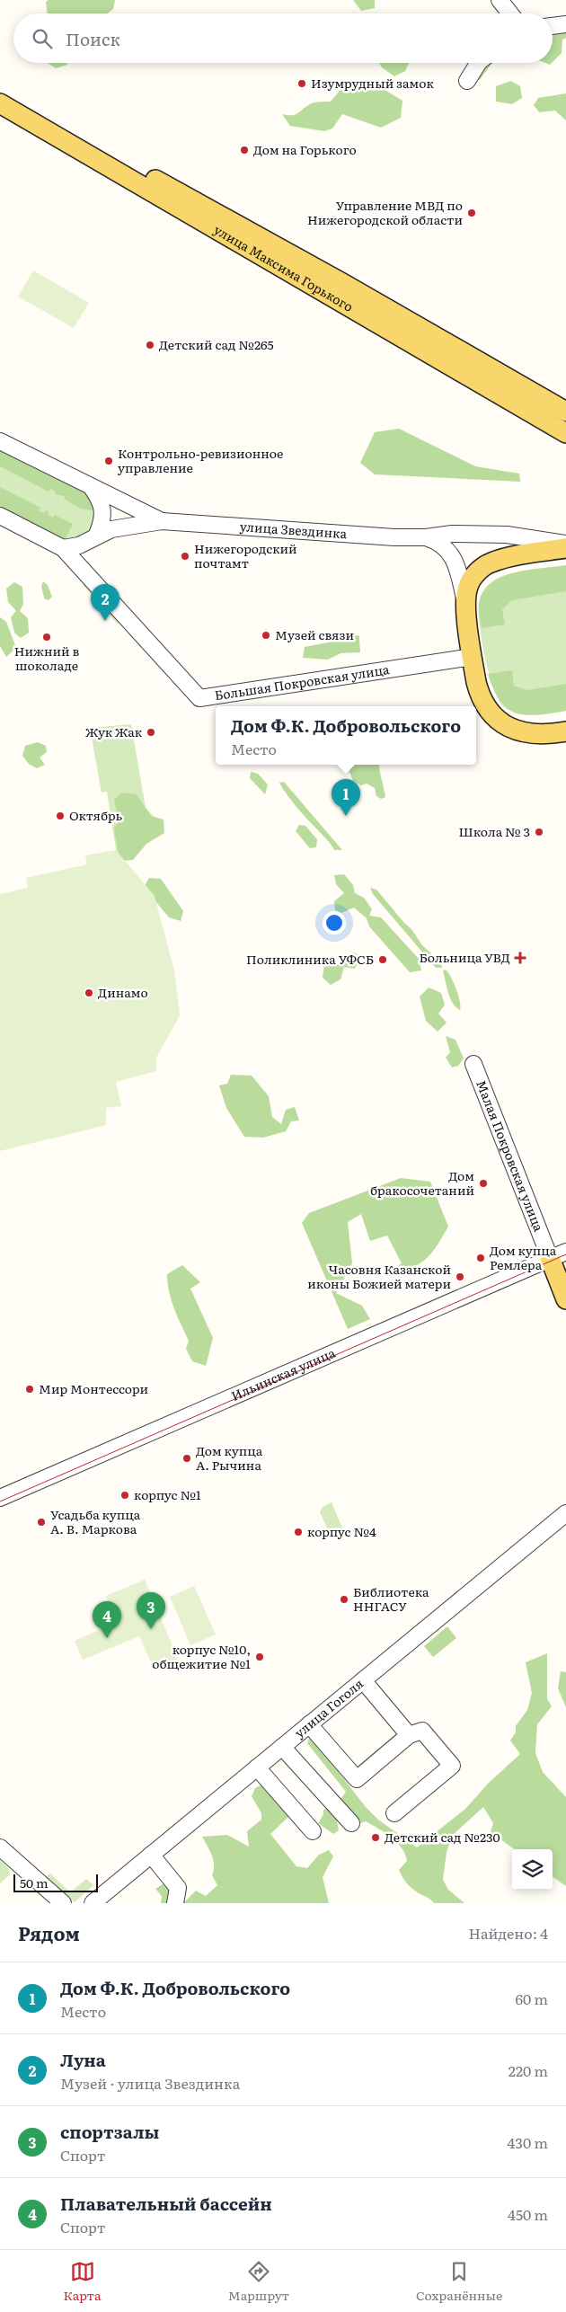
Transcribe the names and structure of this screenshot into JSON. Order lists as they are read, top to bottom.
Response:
{
  "streets": {
    "main road": ["улица Максима Горького", "Малая Покровская улица"],
    "street": [
      "улица Звездинка",
      "Большая Покровская улица",
      "Ильинская улица",
      "улица Гоголя"
    ]
  },
  "crossings": [
    ["улица Звездинка", "Большая Покровская улица"],
    ["Малая Покровская улица", "Ильинская улица"]
  ],
  "places": {
    "other": [
      "Изумрудный замок",
      "Дом на Горького",
      "Управление МВД по Нижегородской области",
      "Детский сад №265",
      "Контрольно-ревизионное управление",
      "Нижегородский почтамт",
      "Музей связи",
      "Нижний в шоколаде",
      "Жук Жак",
      "Октябрь",
      "Школа № 3",
      "Поликлиника УФСБ",
      "Динамо",
      "Дом бракосочетаний",
      "Дом купца Ремлера",
      "Часовня Казанской иконы Божией матери",
      "Мир Монтессори",
      "Дом купца А. Рычина",
      "корпус №1",
      "Усадьба купца А. В. Маркова",
      "корпус №4",
      "Библиотека ННГАСУ",
      "корпус №10, общежитие №1",
      "Детский сад №230"
    ],
    "health": ["Больница УВД"]
  },
  "scale_bar": "50 m",
  "page": {
    "search": "Поиск",
    "pins": [
      "2",
      "1",
      "3",
      "4"
    ],
    "popup": ["Дом Ф.К. Добровольского", "Место"],
    "scale": "50 m",
    "heading": ["Рядом", "Найдено: 4"],
    "list": [
      {
        "mark": "1",
        "name": "Дом Ф.К. Добровольского",
        "note": "Место",
        "value": "60 m"
      },
      {
        "mark": "2",
        "name": "Луна",
        "note": "Музей · улица Звездинка",
        "value": "220 m"
      },
      {
        "mark": "3",
        "name": "спортзалы",
        "note": "Спорт",
        "value": "430 m"
      },
      {
        "mark": "4",
        "name": "Плавательный бассейн",
        "note": "Спорт",
        "value": "450 m"
      }
    ],
    "nav": ["Карта", "Маршрут", "Сохранённые"]
  }
}
